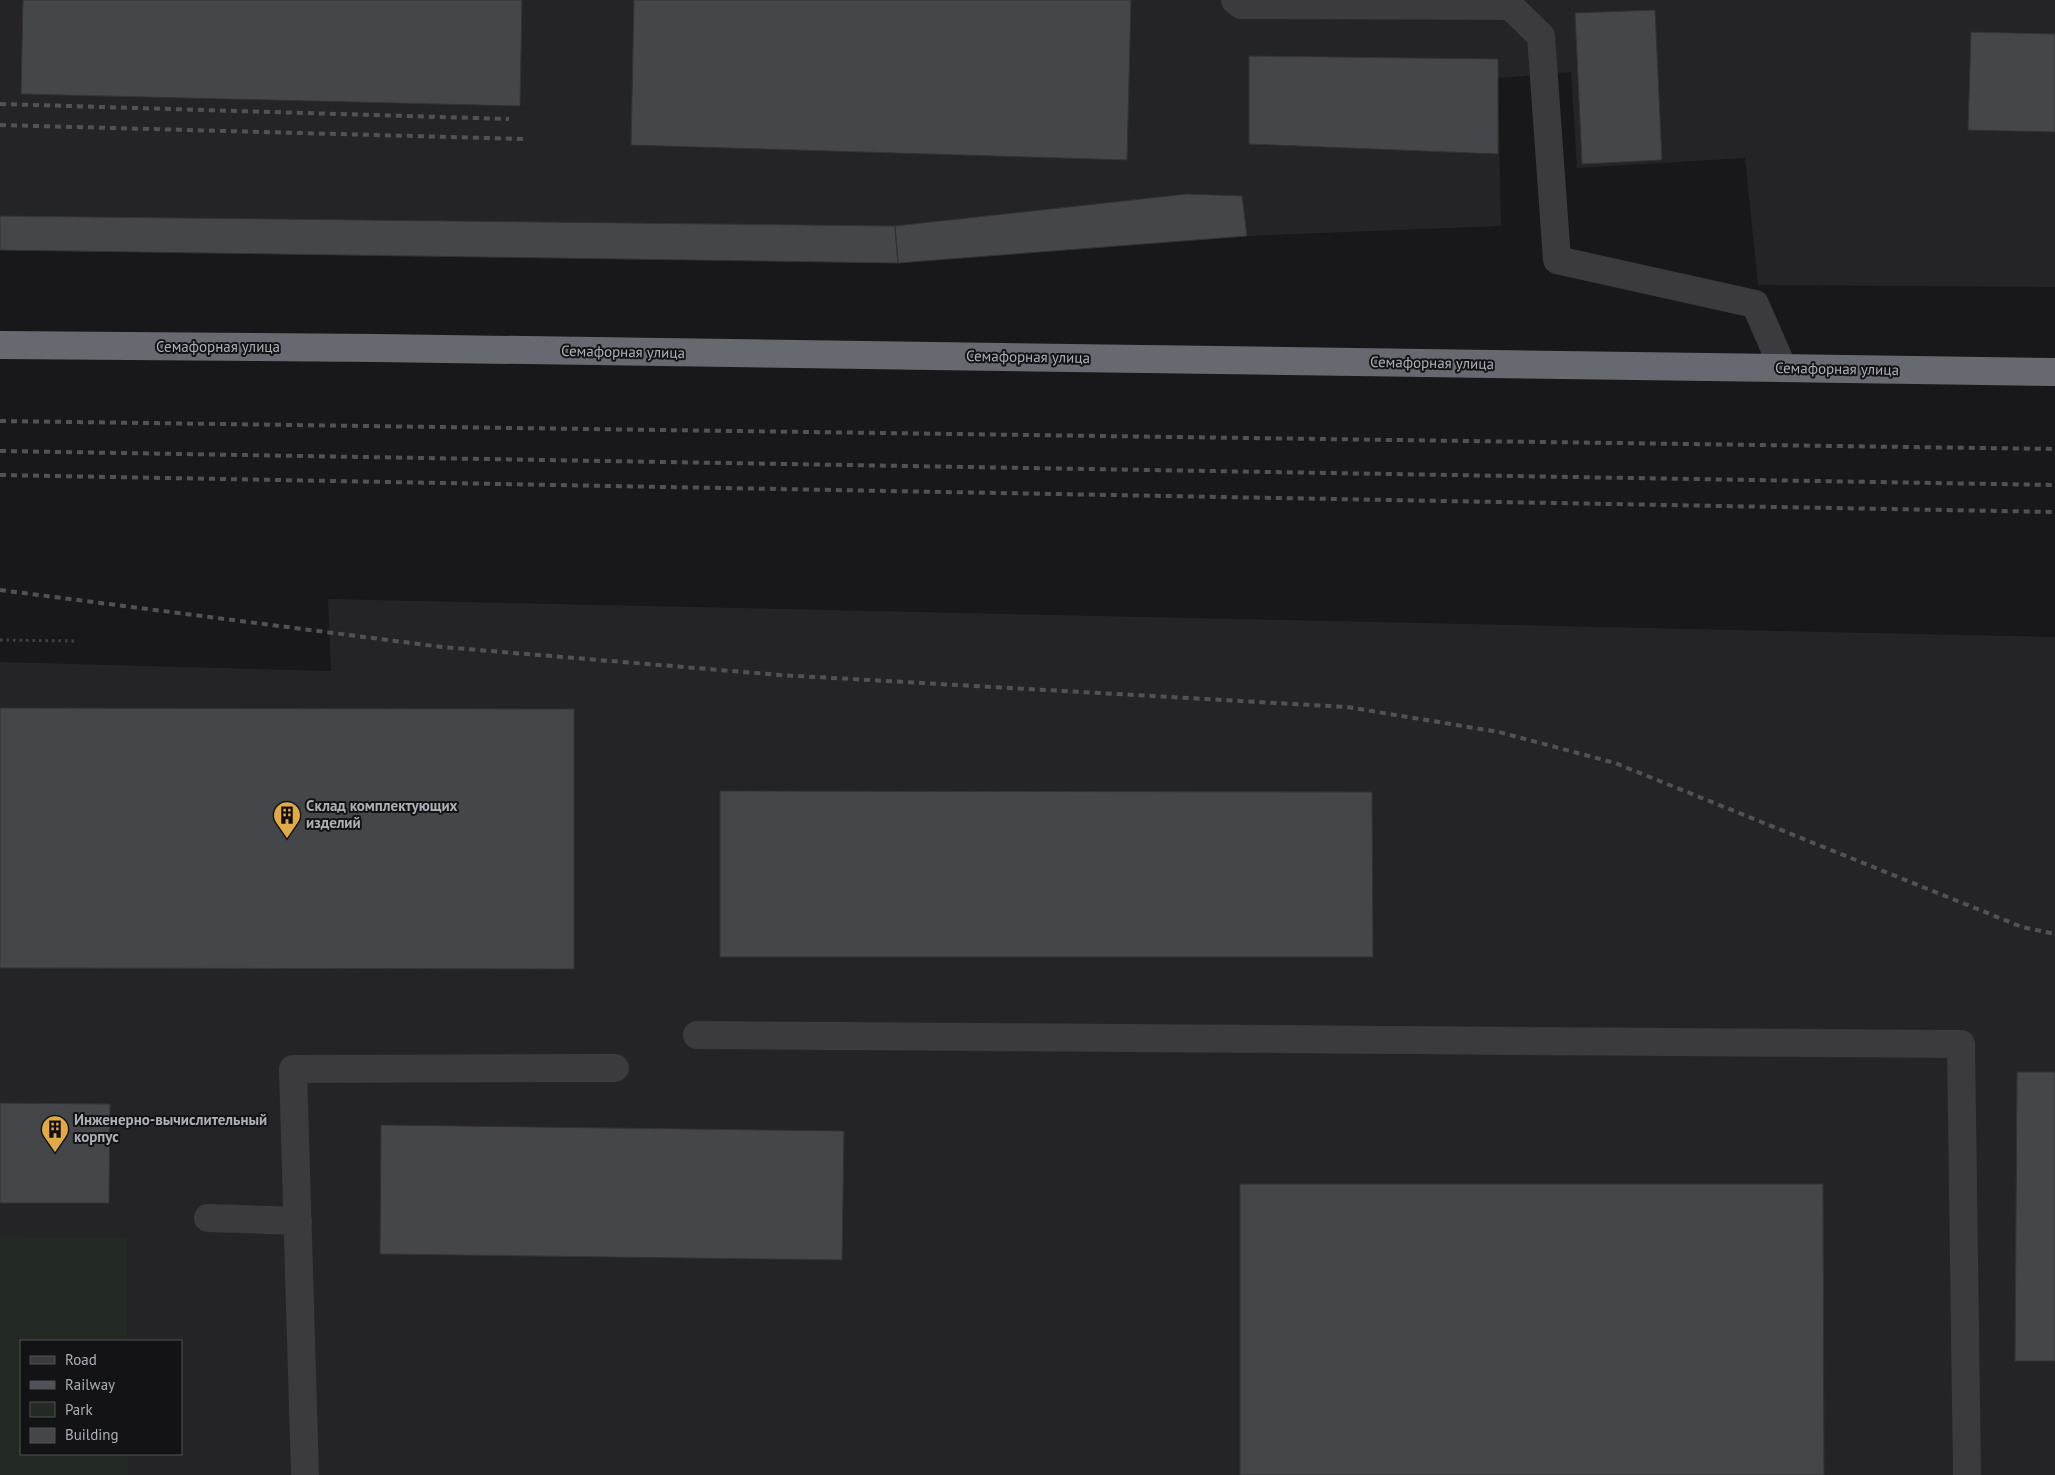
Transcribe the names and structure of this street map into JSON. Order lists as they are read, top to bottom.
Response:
{
  "streets": {
    "highway": ["Семафорная улица"]
  },
  "places": {
    "building": ["Склад комплектующих изделий", "Инженерно-вычислительный корпус"]
  },
  "legend": [
    "Road",
    "Railway",
    "Park",
    "Building"
  ]
}
